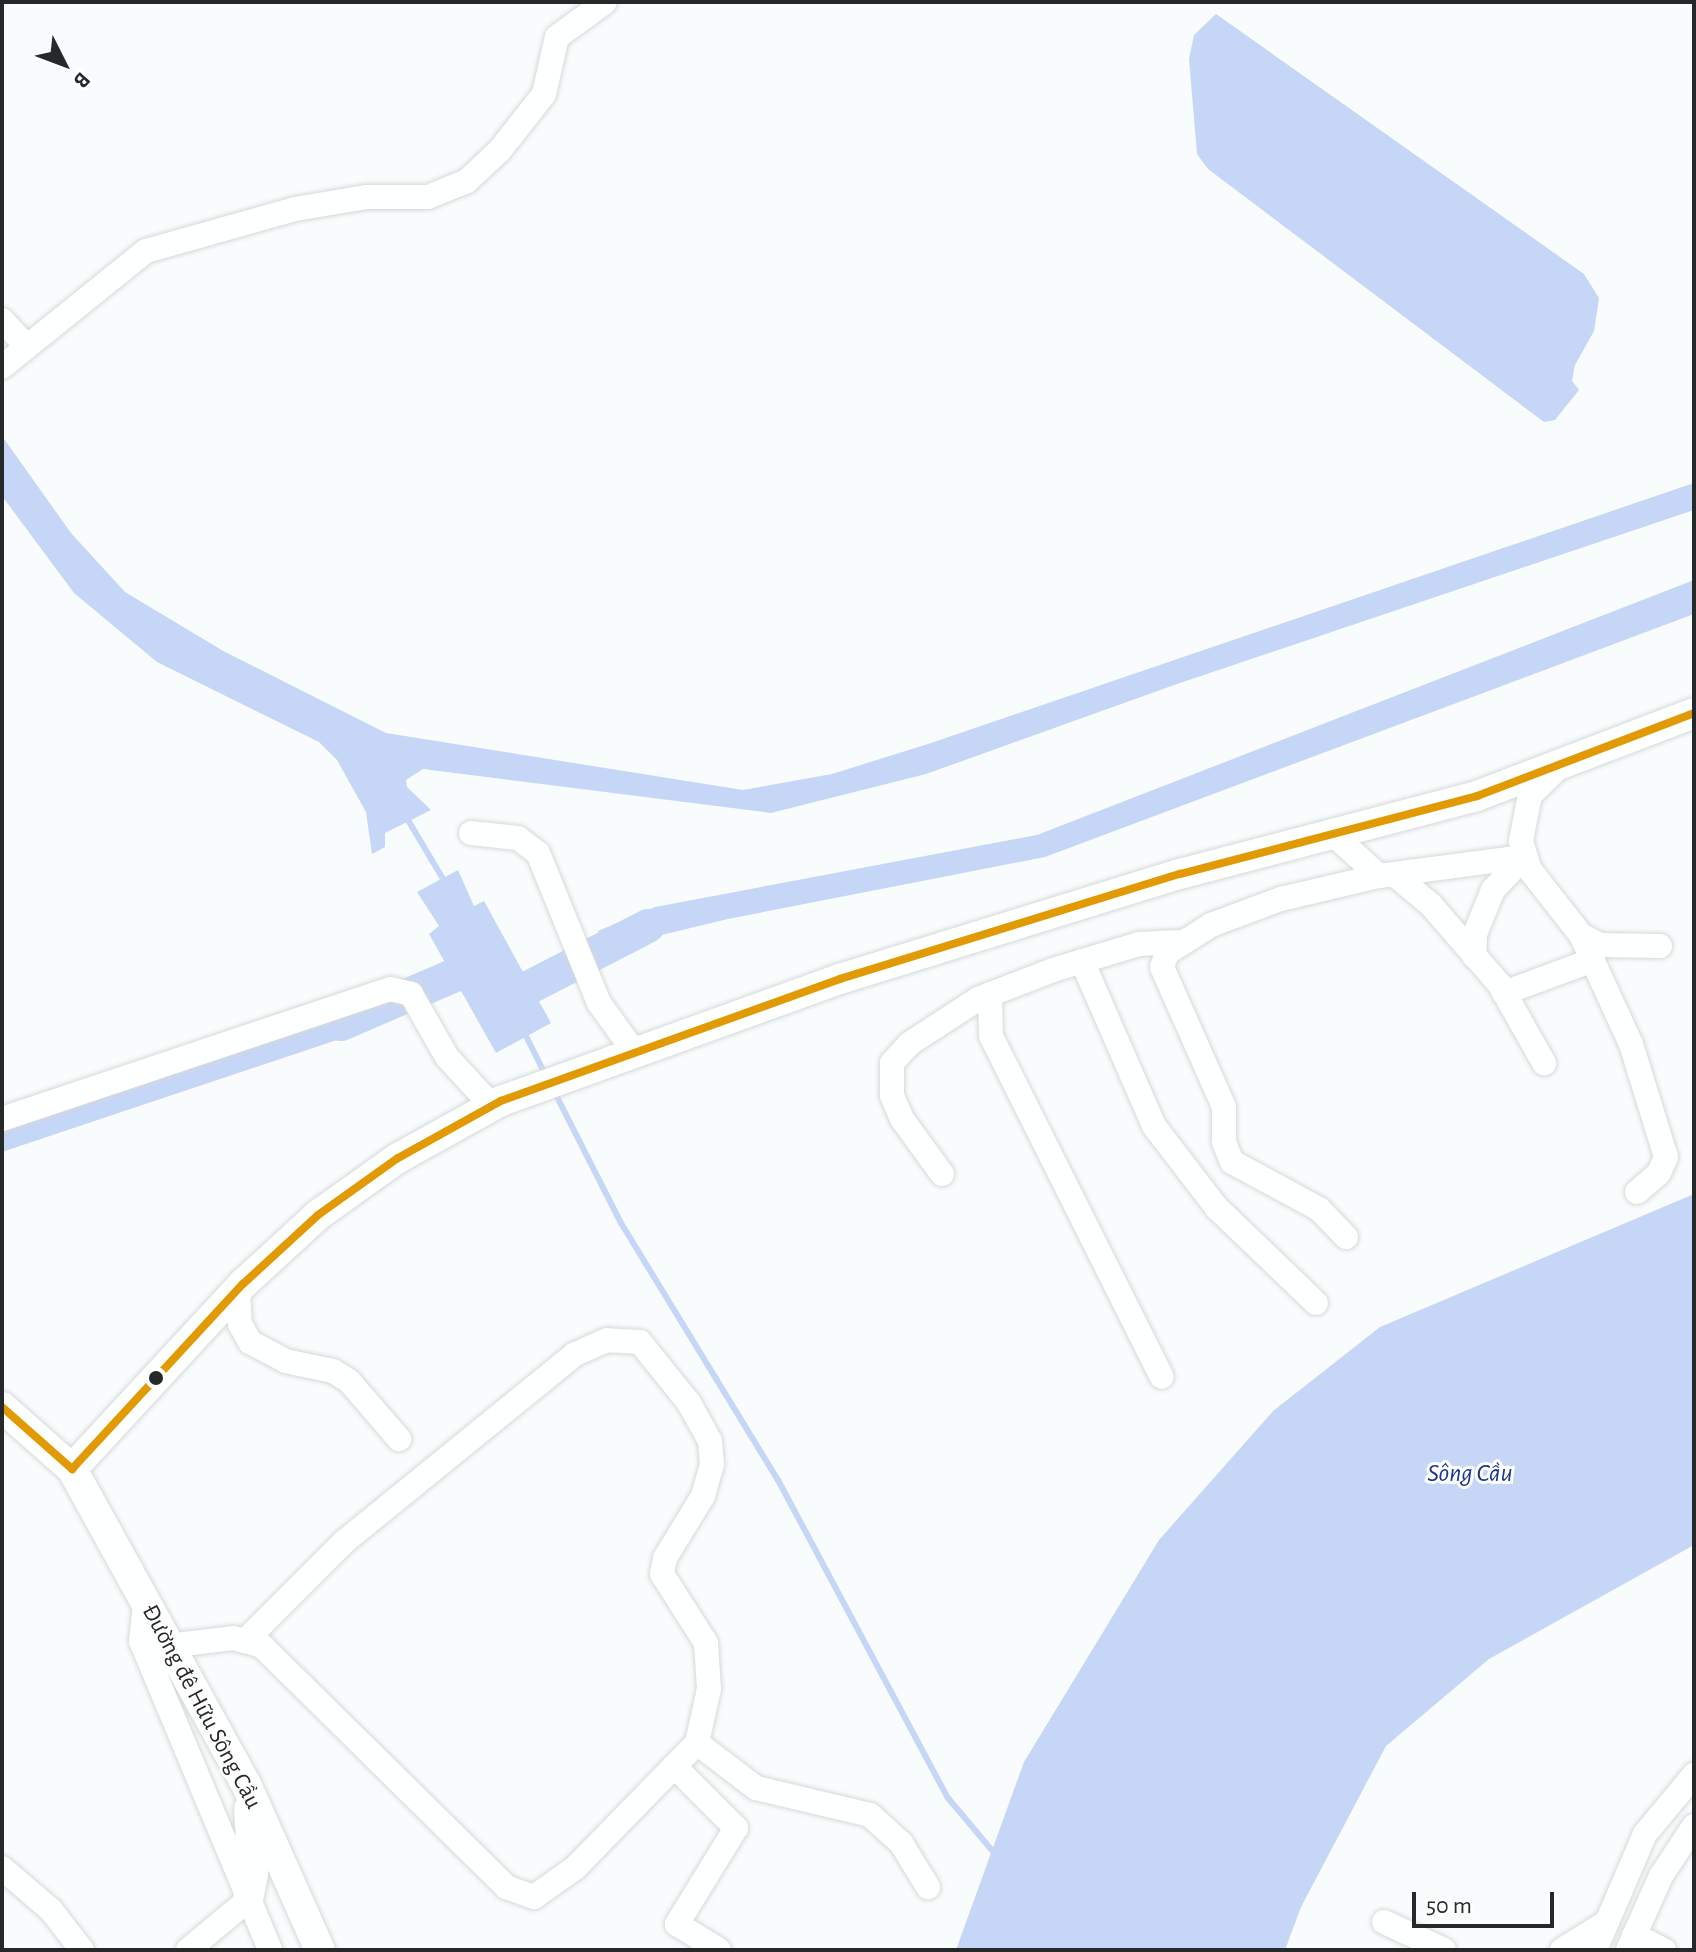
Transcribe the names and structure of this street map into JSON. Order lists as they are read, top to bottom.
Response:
{
  "streets": {
    "main road": ["Đường đê Hữu Sông Cầu"]
  },
  "water": ["Sông Cầu"],
  "scale_bar": "50 m",
  "north": "bottom right"
}
